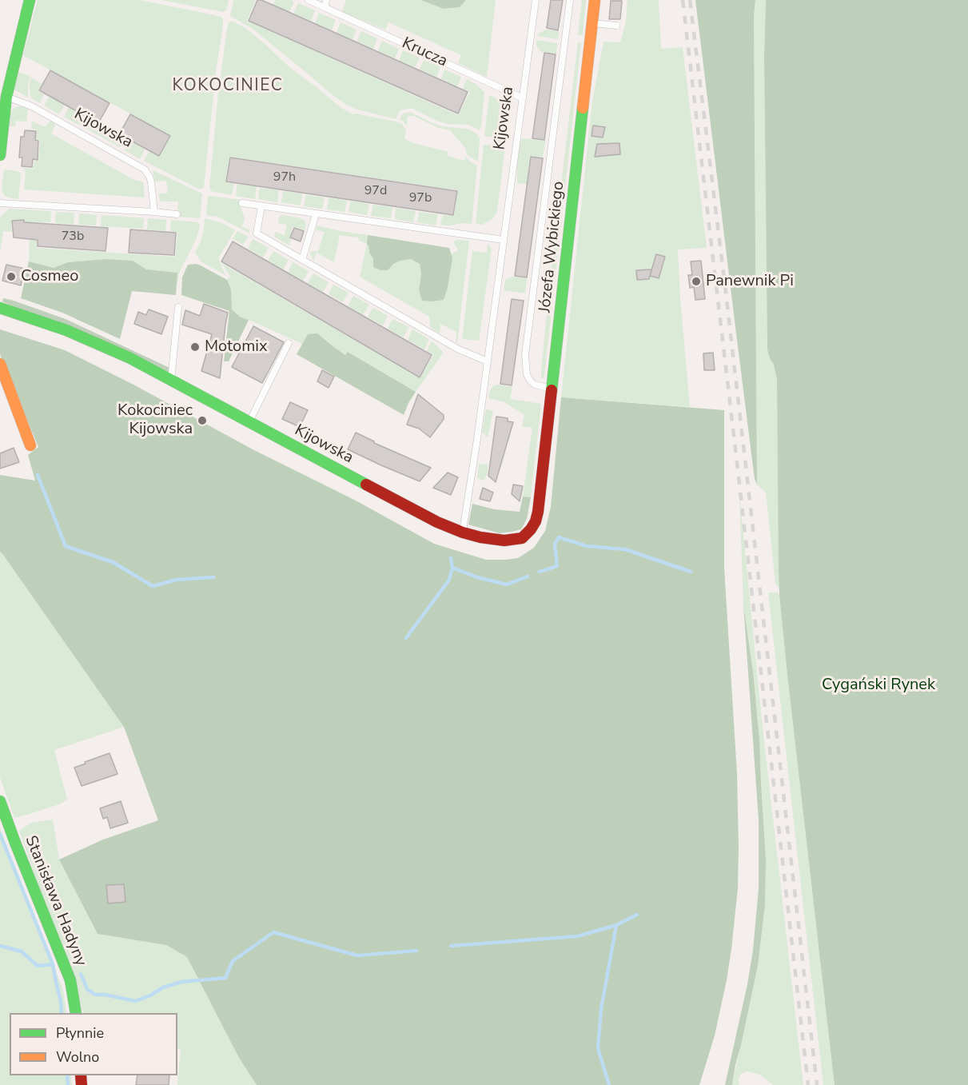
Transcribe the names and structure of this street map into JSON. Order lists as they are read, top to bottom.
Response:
{
  "streets": {
    "street": ["Kijowska", "Józefa Wybickiego", "Stanisława Hadyny"],
    "lane": ["Krucza"]
  },
  "crossings": [
    ["Krucza", "Kijowska"],
    ["Kijowska", "Józefa Wybickiego"]
  ],
  "districts": ["KOKOCINIEC"],
  "parks": ["Cygański Rynek"],
  "places": [
    "Cosmeo",
    "Panewnik Pi",
    "Motomix",
    "Kokociniec Kijowska"
  ],
  "house_numbers": [
    "97h",
    "97d",
    "97b",
    "73b"
  ],
  "legend": ["Płynnie", "Wolno"]
}
